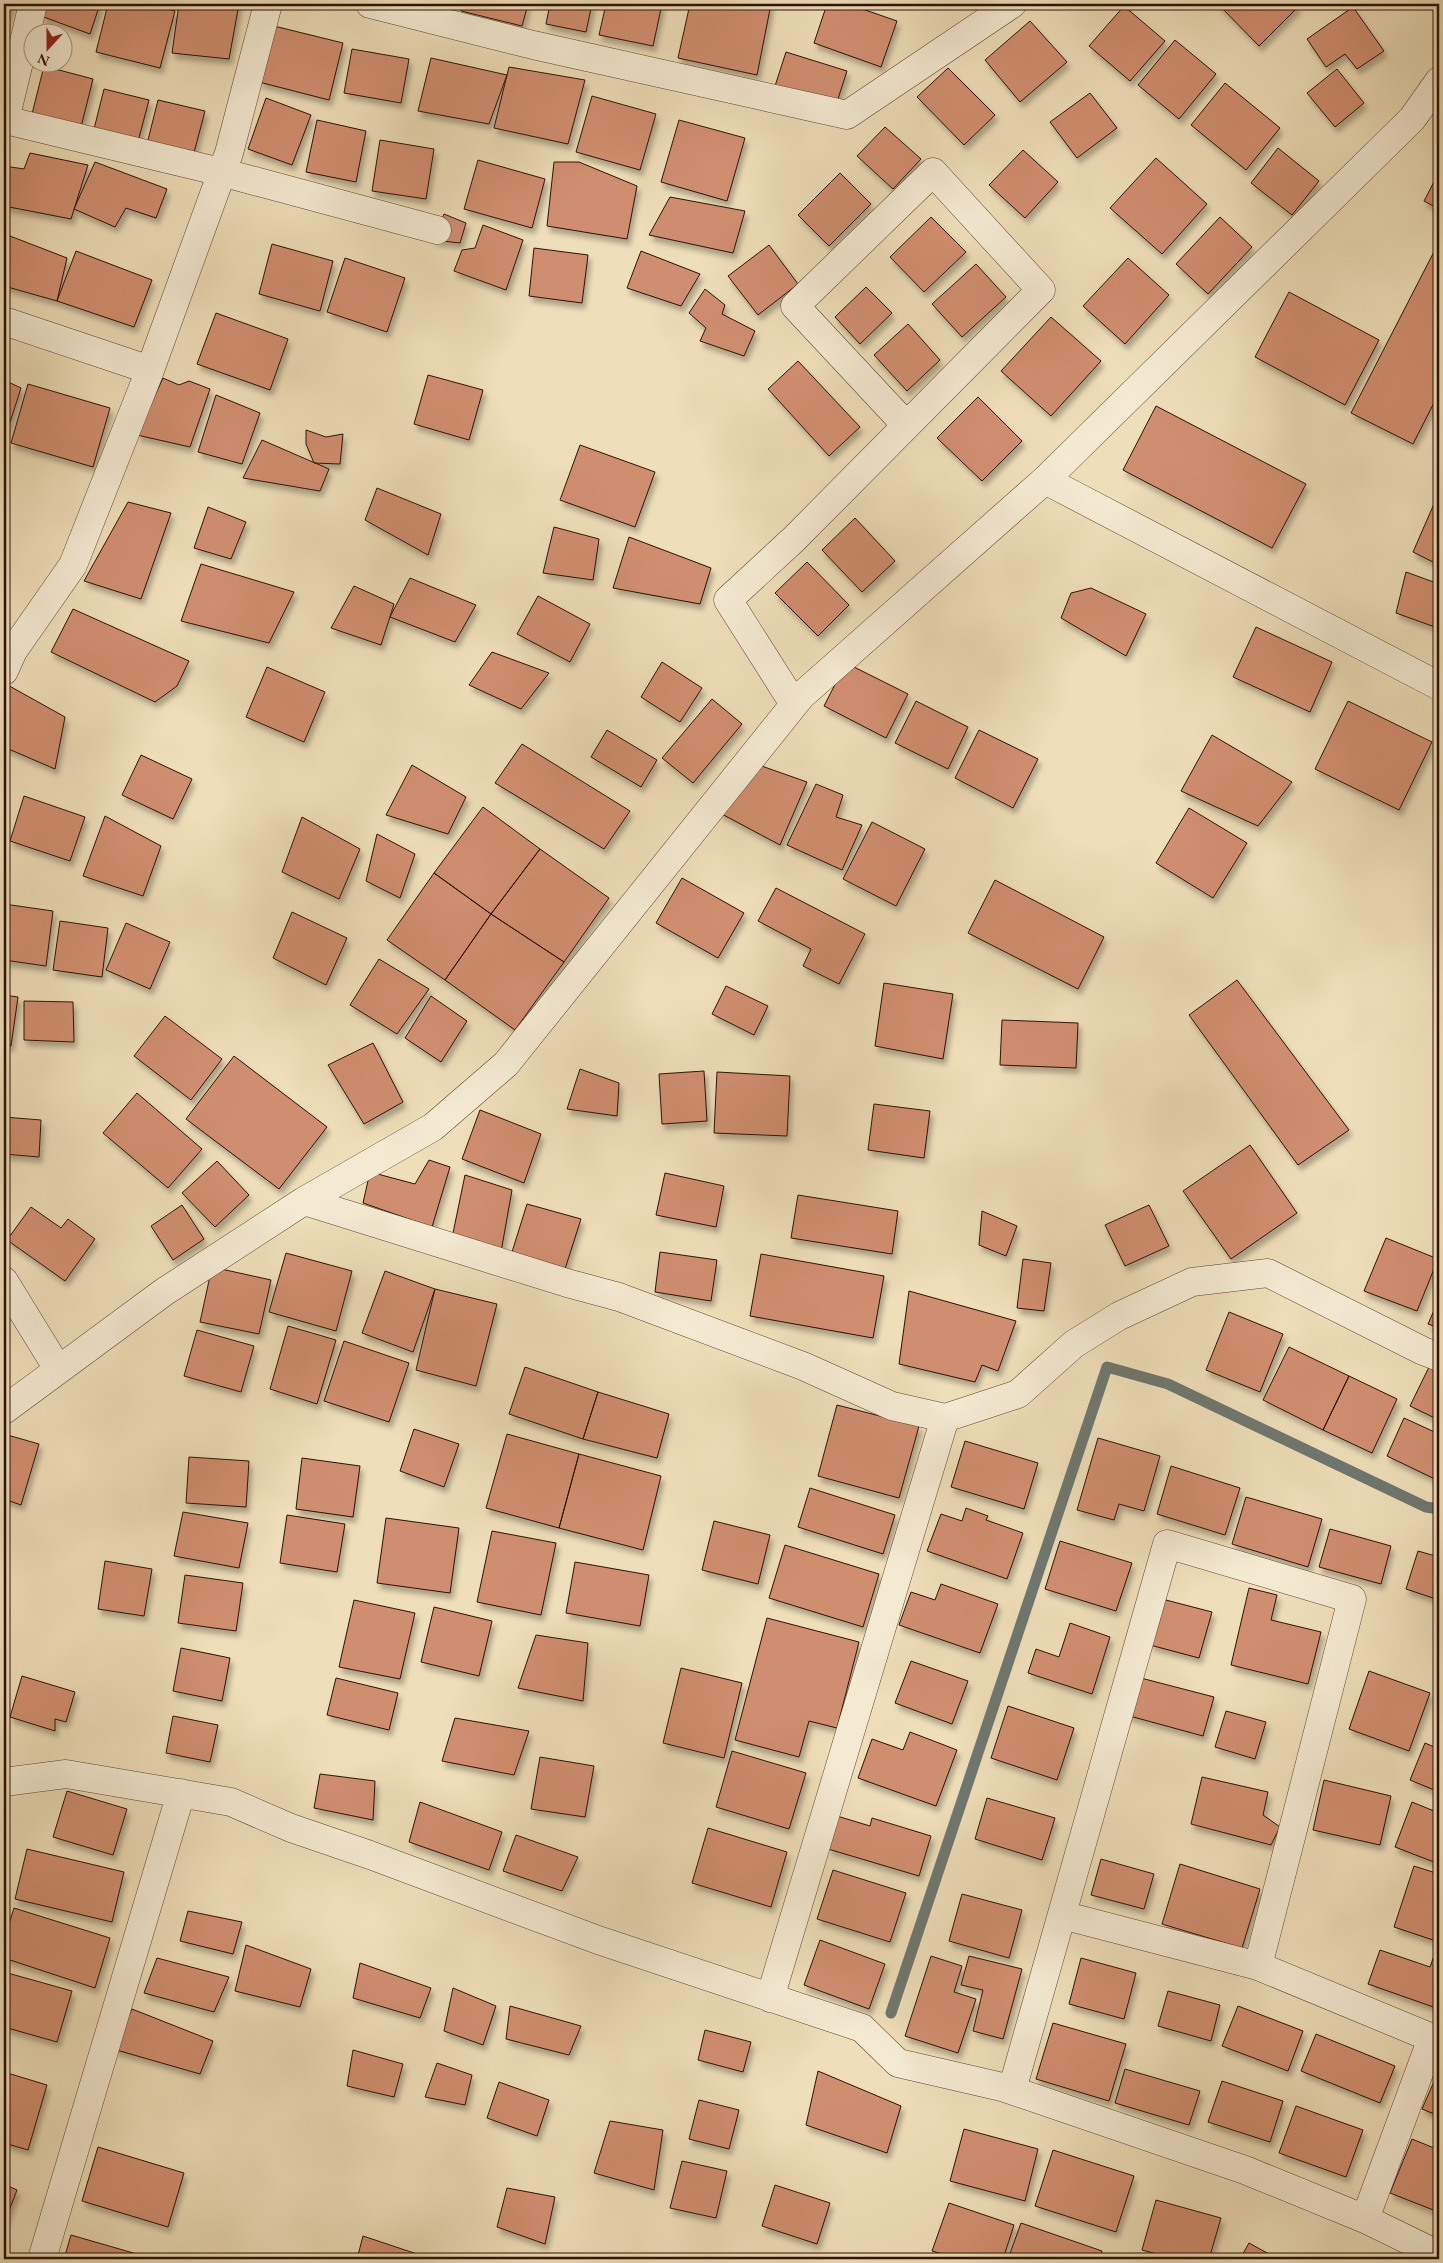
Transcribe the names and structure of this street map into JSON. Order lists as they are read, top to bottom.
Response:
{
  "north": "bottom"
}
